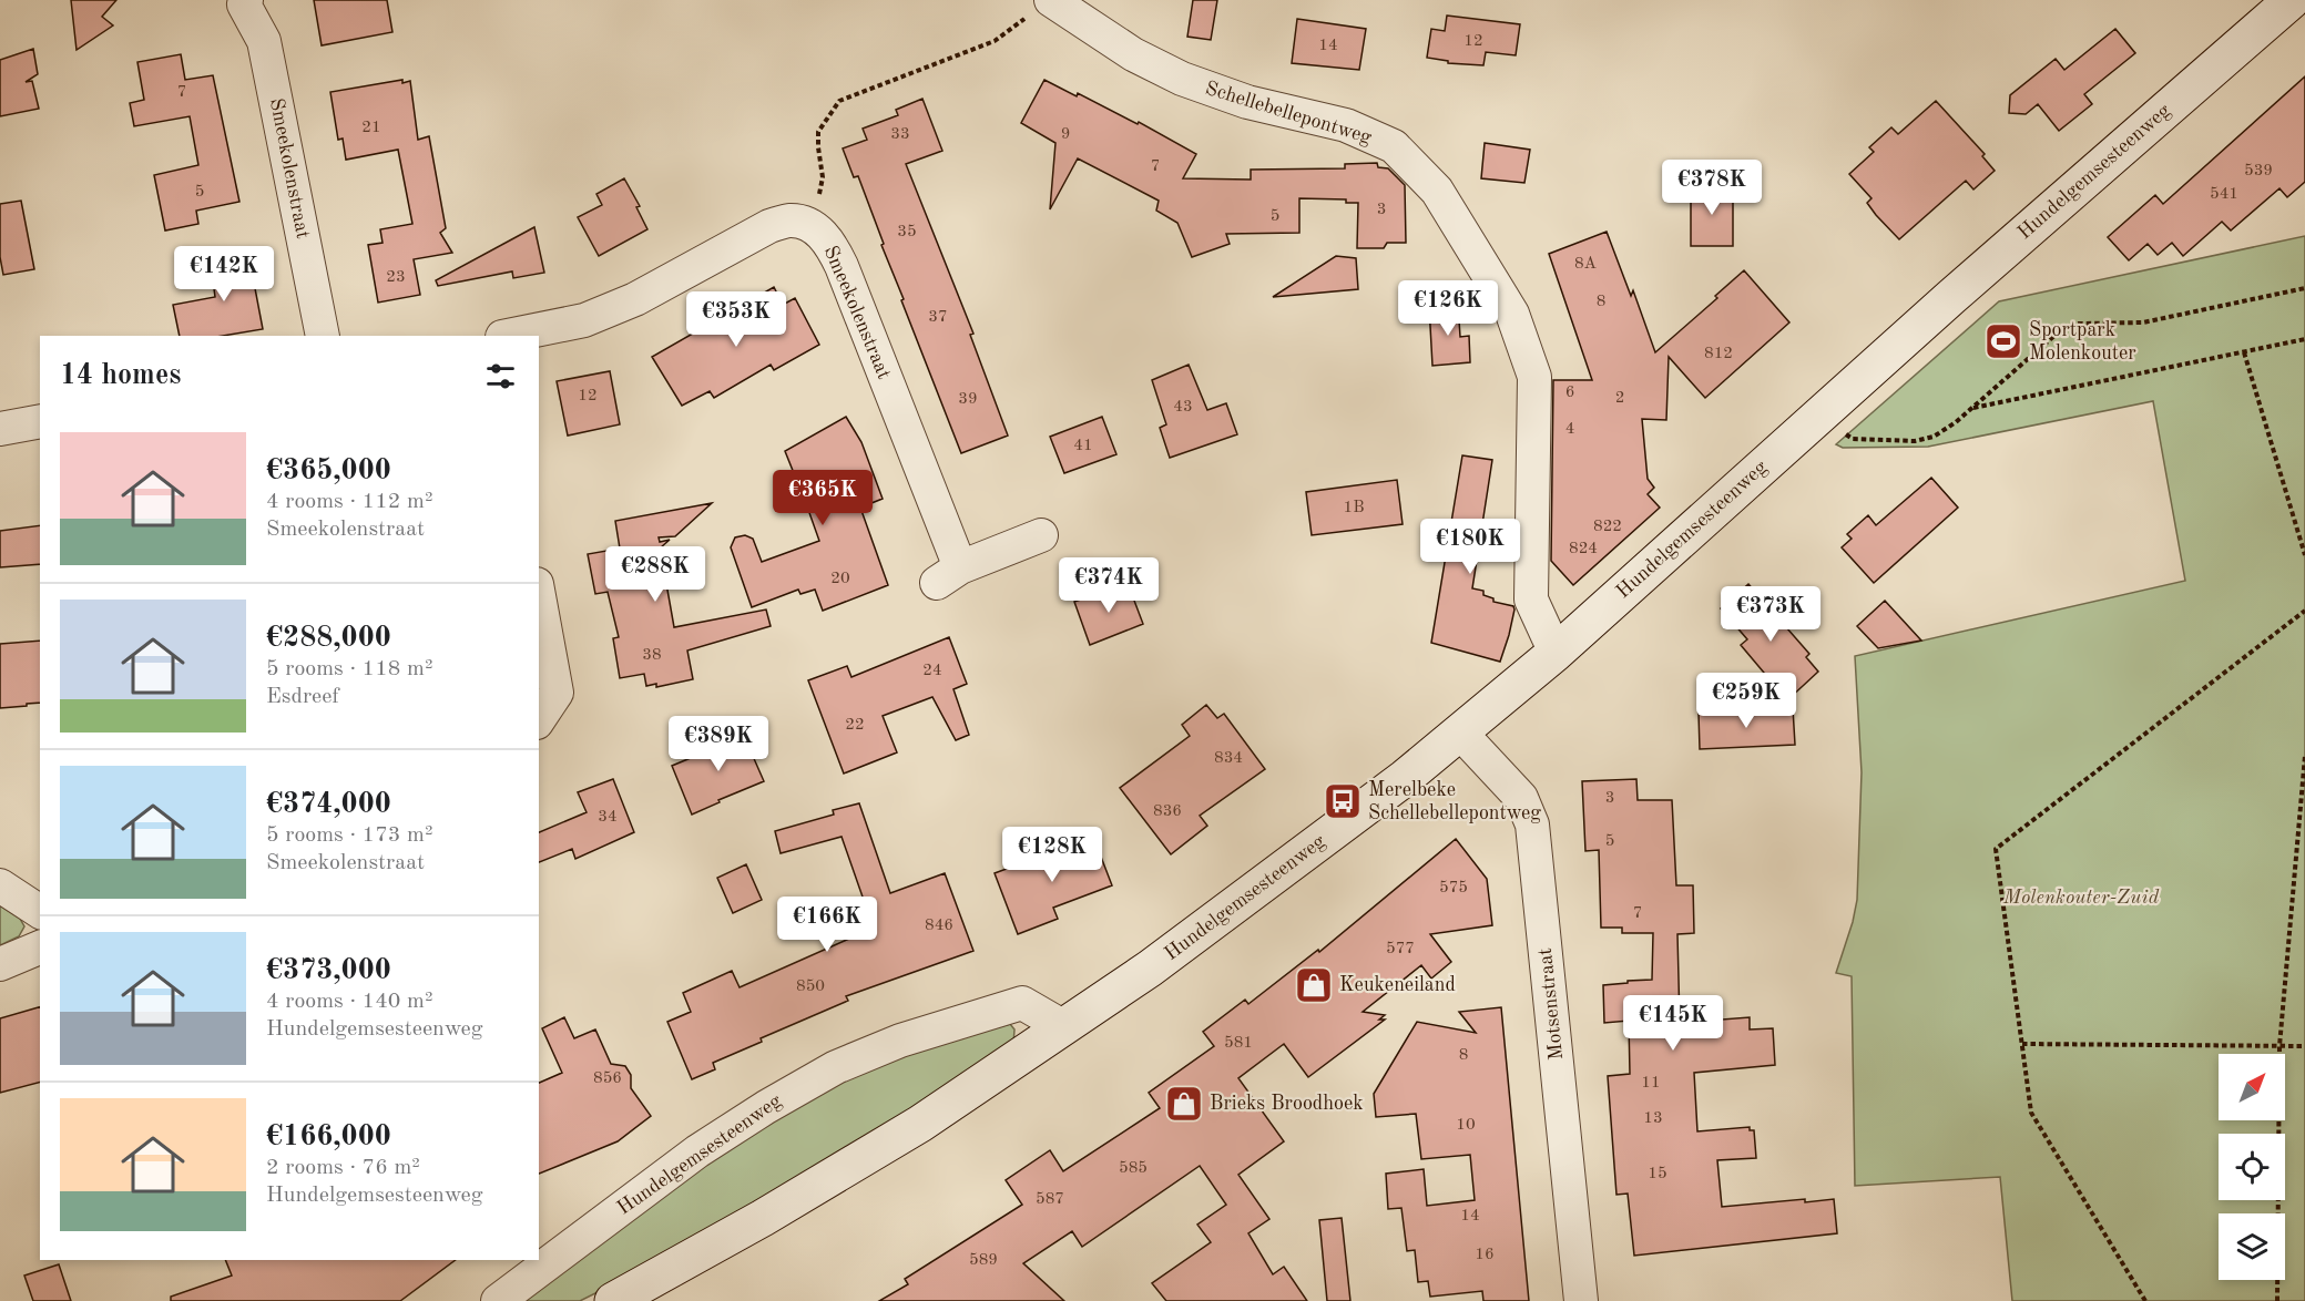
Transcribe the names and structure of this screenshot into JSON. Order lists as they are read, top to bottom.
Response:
{
  "streets": {
    "main road": ["Hundelgemsesteenweg"],
    "street": ["Schellebellepontweg", "Smeekolenstraat", "Motsenstraat"]
  },
  "crossings": [
    ["Schellebellepontweg", "Hundelgemsesteenweg"],
    ["Hundelgemsesteenweg", "Motsenstraat"]
  ],
  "parks": ["Molenkouter-Zuid"],
  "places": {
    "sports": ["Sportpark Molenkouter"],
    "bus stop": ["Merelbeke Schellebellepontweg"],
    "shop": ["Keukeneiland", "Brieks Broodhoek"]
  },
  "house_numbers": [
    "12",
    "14",
    "7",
    "21",
    "33",
    "9",
    "7",
    "539",
    "5",
    "541",
    "3",
    "5",
    "35",
    "8A",
    "23",
    "8",
    "37",
    "812",
    "6",
    "12",
    "2",
    "39",
    "43",
    "4",
    "41",
    "1B",
    "822",
    "824",
    "20",
    "38",
    "24",
    "22",
    "834",
    "3",
    "836",
    "34",
    "5",
    "575",
    "7",
    "846",
    "577",
    "850",
    "581",
    "8",
    "856",
    "11",
    "13",
    "10",
    "585",
    "15",
    "587",
    "14",
    "16",
    "589"
  ],
  "north": "top right",
  "page": {
    "price": [
      "€378K",
      "€142K",
      "€126K",
      "€353K",
      "€365K",
      "€180K",
      "€288K",
      "€374K",
      "€373K",
      "€259K",
      "€389K",
      "€128K",
      "€166K",
      "€145K"
    ],
    "heading": "14 homes",
    "list": [
      {
        "name": "€365,000",
        "note": "4 rooms · 112 m² · Smeekolenstraat"
      },
      {
        "name": "€288,000",
        "note": "5 rooms · 118 m² · Esdreef"
      },
      {
        "name": "€374,000",
        "note": "5 rooms · 173 m² · Smeekolenstraat"
      },
      {
        "name": "€373,000",
        "note": "4 rooms · 140 m² · Hundelgemsesteenweg"
      },
      {
        "name": "€166,000",
        "note": "2 rooms · 76 m² · Hundelgemsesteenweg"
      }
    ]
  }
}
